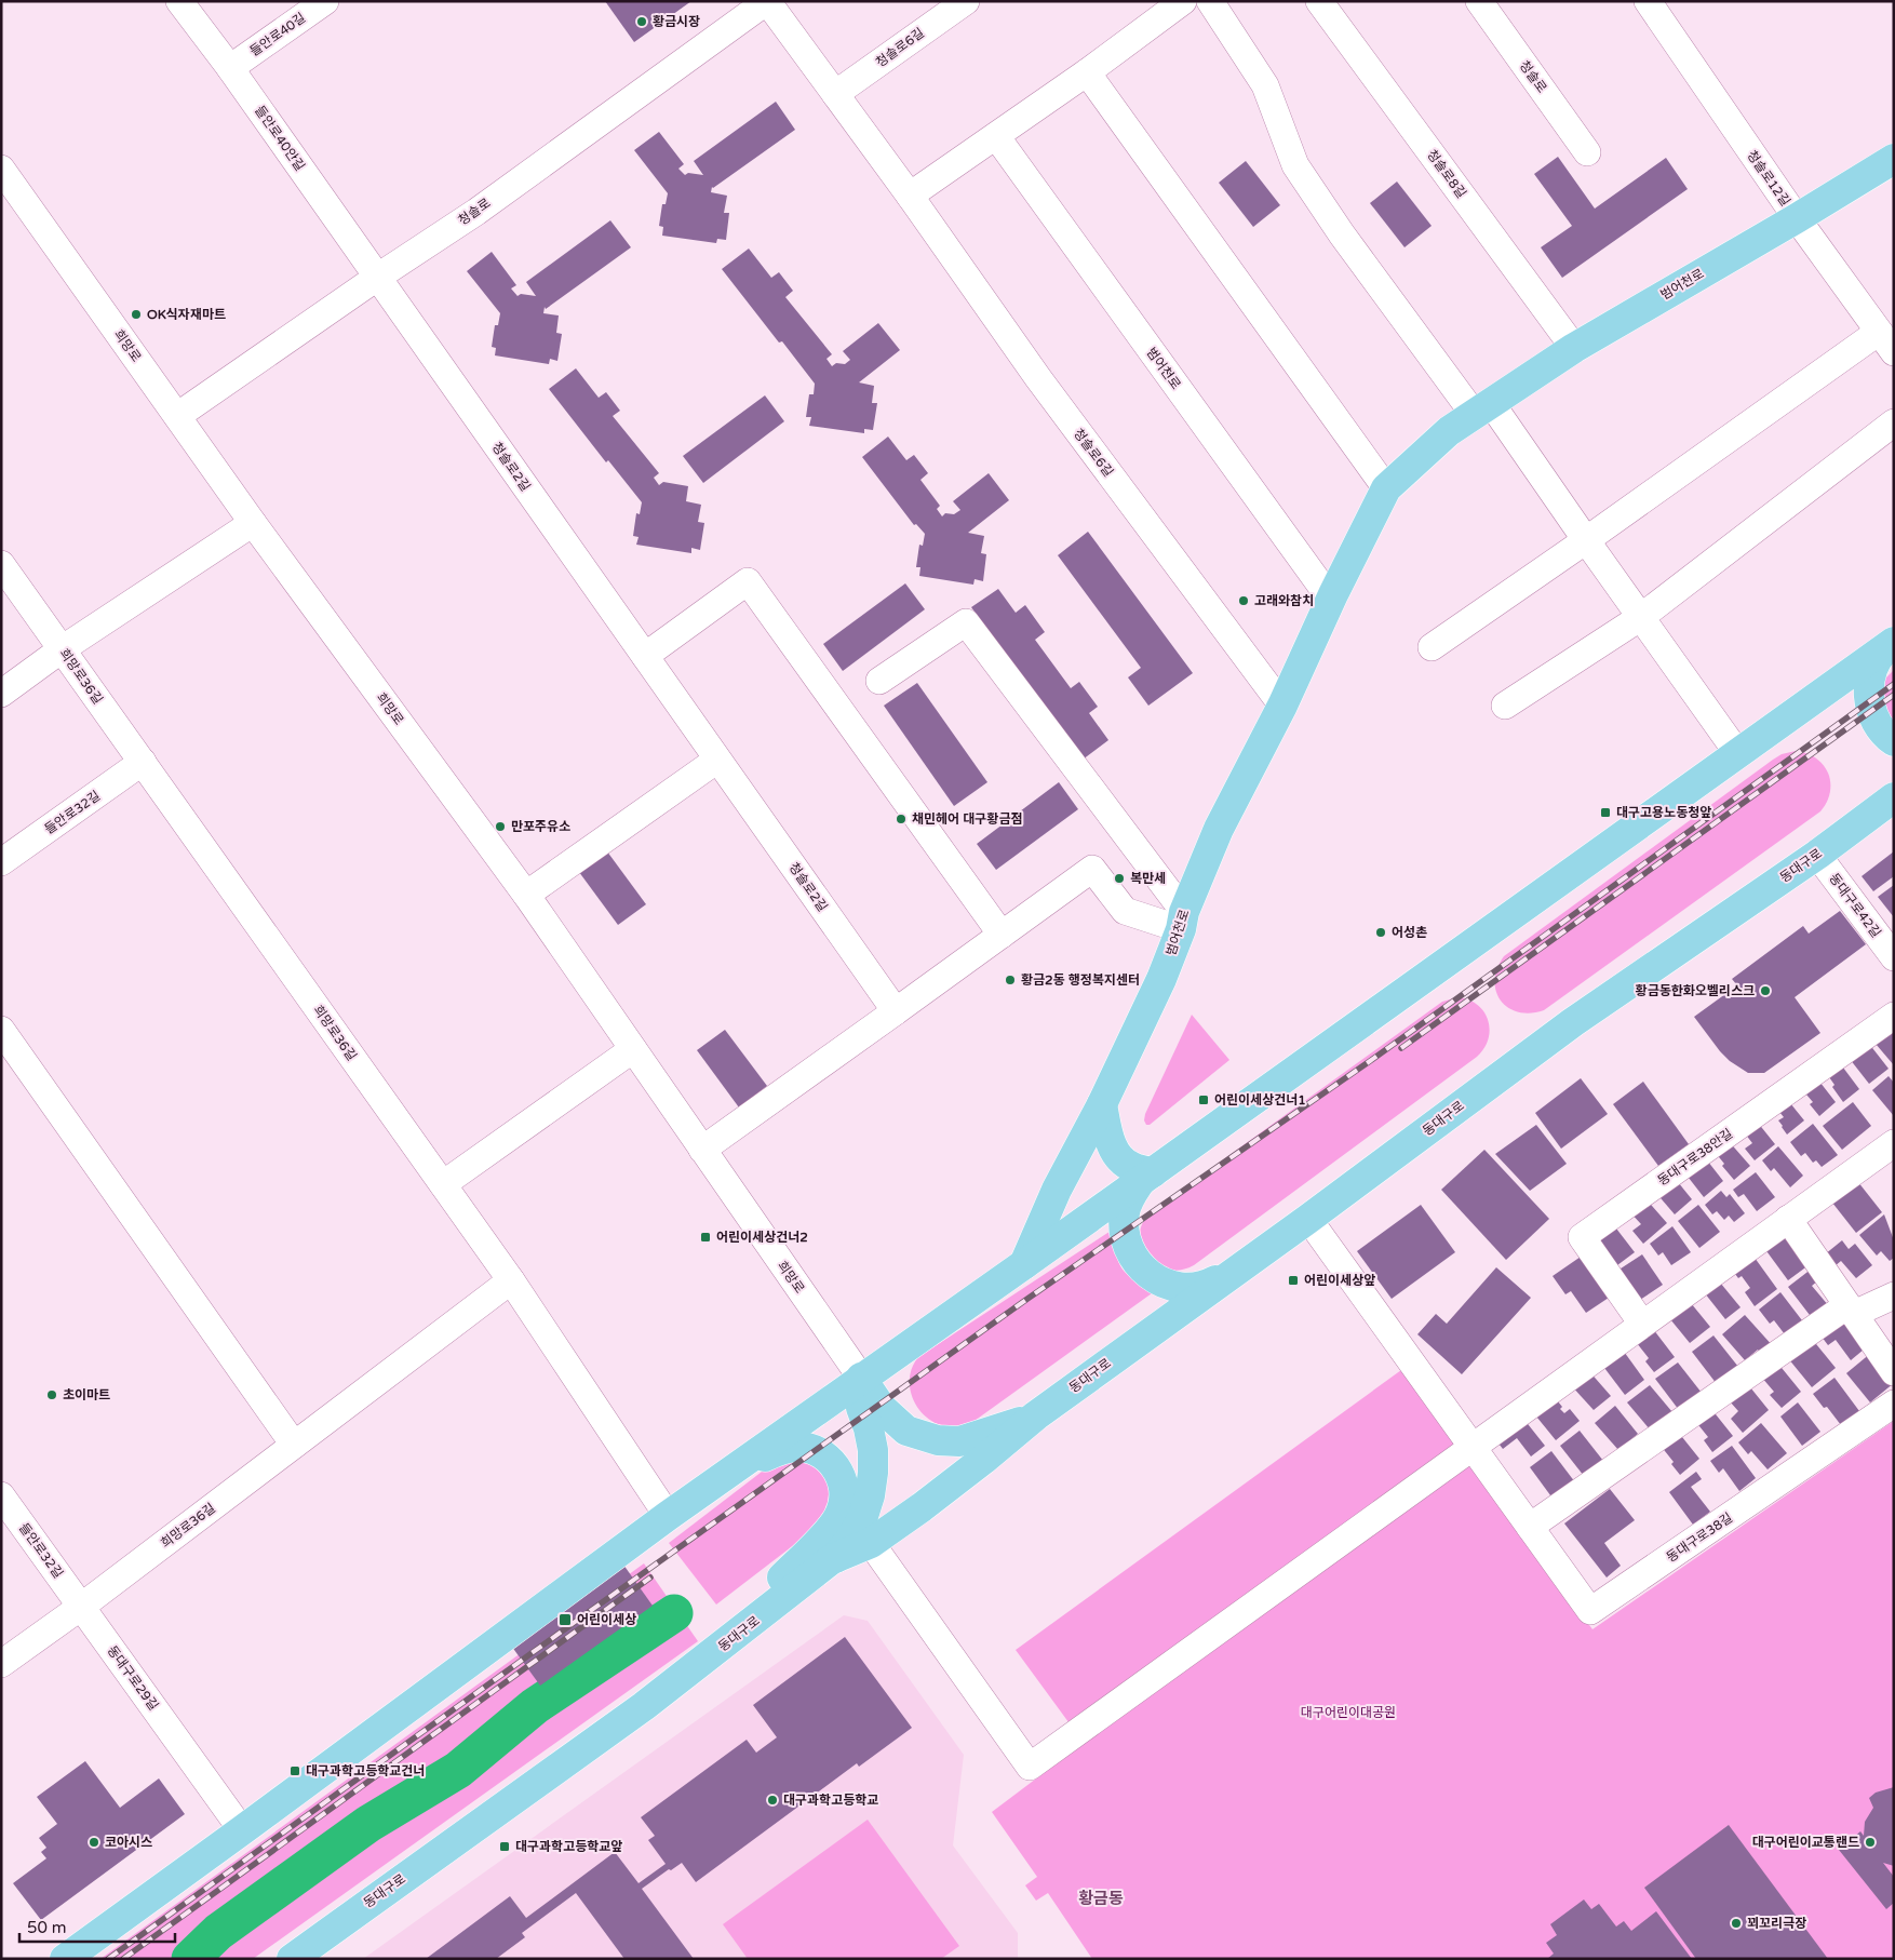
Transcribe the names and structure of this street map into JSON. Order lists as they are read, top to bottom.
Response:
{
  "streets": {
    "main road": ["범어천로", "동대구로"],
    "street": [
      "들안로40길",
      "청솔로6길",
      "청솔로",
      "들안로40안길",
      "청솔로8길",
      "청솔로12길",
      "희망로",
      "청솔로2길",
      "희망로36길",
      "들안로32길",
      "동대구로42길",
      "동대구로38안길",
      "동대구로38길",
      "동대구로29길"
    ]
  },
  "crossings": [
    ["들안로40길", "들안로40안길"],
    ["청솔로6길", "청솔로"],
    ["청솔로6길", "범어천로"],
    ["청솔로", "들안로40안길"],
    ["청솔로", "희망로"],
    ["청솔로", "청솔로2길"],
    ["들안로40안길", "청솔로2길"],
    ["청솔로8길", "범어천로"],
    ["청솔로12길", "범어천로"],
    ["희망로36길", "들안로32길"],
    ["희망로36길", "동대구로29길"],
    ["들안로32길", "동대구로29길"],
    ["동대구로", "동대구로42길"],
    ["동대구로", "동대구로38길"]
  ],
  "districts": ["황금동"],
  "parks": ["대구어린이대공원"],
  "places": {
    "other": [
      "황금시장",
      "OK식자재마트",
      "고래와참치",
      "채민헤어 대구황금점",
      "만포주유소",
      "복만세",
      "어성촌",
      "황금2동 행정복지센터",
      "황금동한화오벨리스크",
      "초이마트",
      "대구과학고등학교",
      "코아시스",
      "대구어린이교통랜드",
      "꾀꼬리극장"
    ],
    "transit": [
      "대구고용노동청앞",
      "어린이세상건너1",
      "어린이세상건너2",
      "어린이세상앞",
      "어린이세상",
      "대구과학고등학교건너",
      "대구과학고등학교앞"
    ]
  },
  "scale_bar": "50 m"
}
